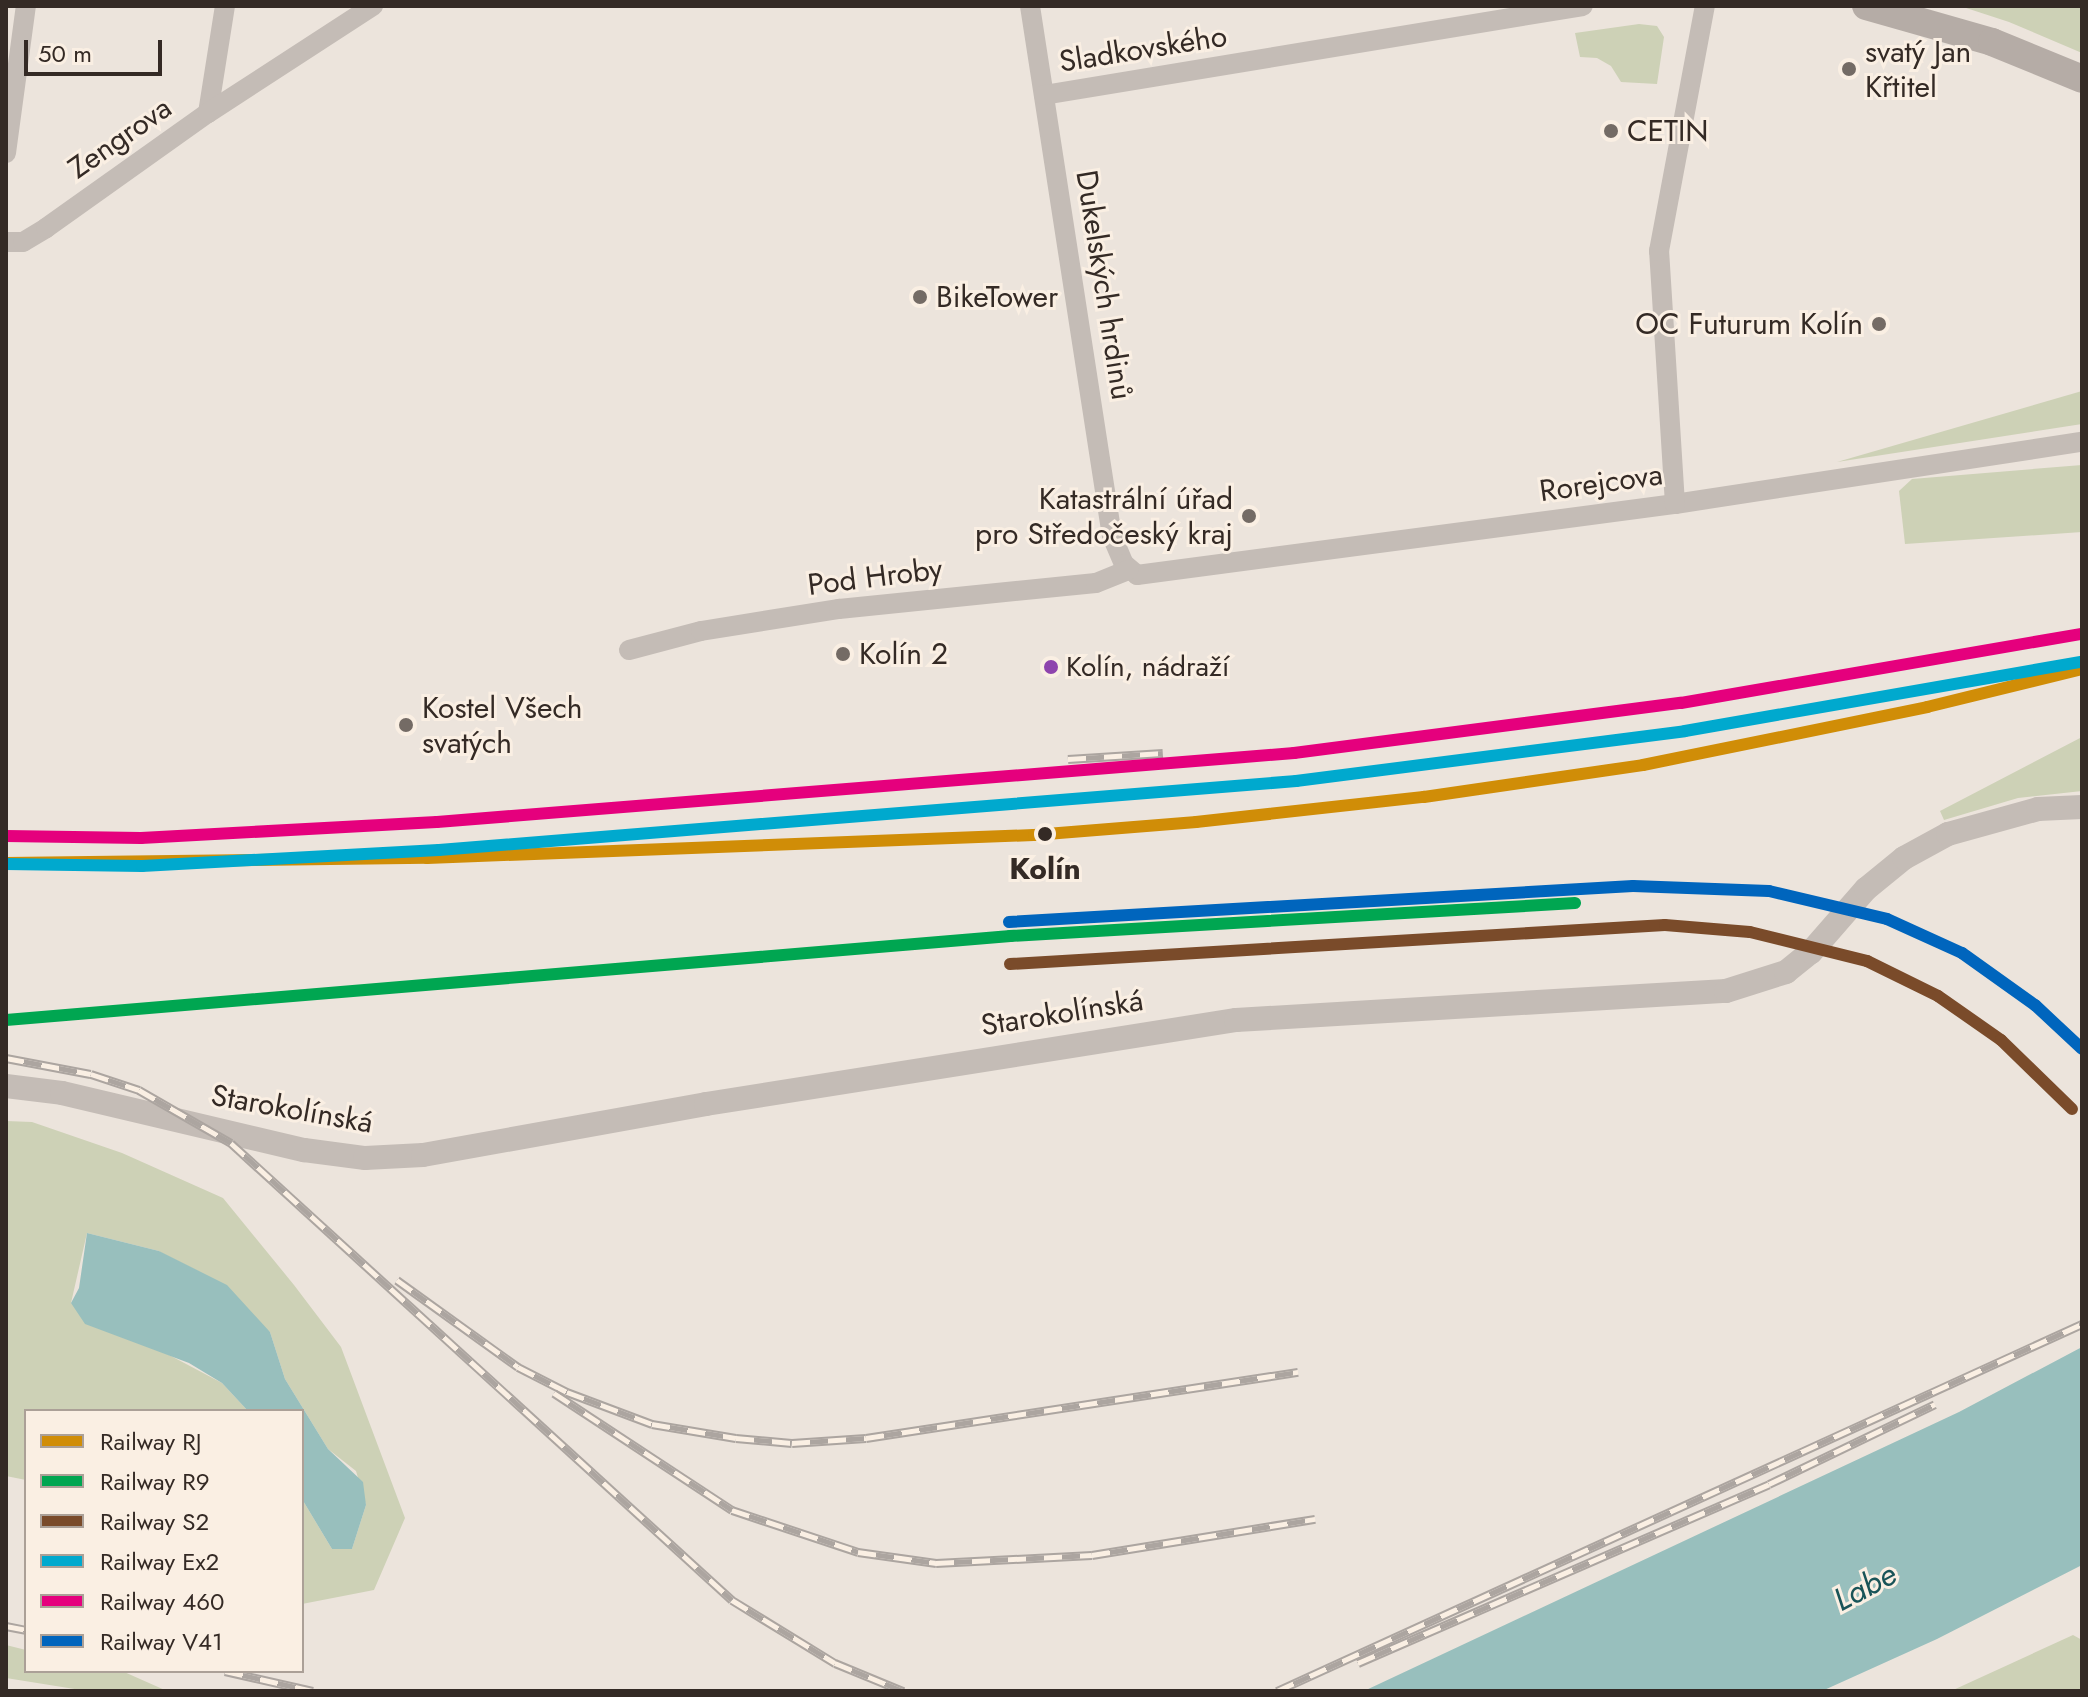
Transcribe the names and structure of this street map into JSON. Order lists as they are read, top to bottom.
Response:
{
  "streets": {
    "street": [
      "Sladkovského",
      "Zengrova",
      "Dukelských hrdinů",
      "Rorejcova",
      "Pod Hroby",
      "Starokolínská"
    ]
  },
  "crossings": [
    ["Sladkovského", "Dukelských hrdinů"],
    ["Dukelských hrdinů", "Rorejcova"],
    ["Dukelských hrdinů", "Pod Hroby"],
    ["Rorejcova", "Pod Hroby"]
  ],
  "water": ["Labe"],
  "places": [
    "svatý Jan Křtitel",
    "CETIN",
    "BikeTower",
    "OC Futurum Kolín",
    "Katastrální úřad pro Středočeský kraj",
    "Kolín 2",
    "Kolín, nádraží",
    "Kostel Všech svatých",
    "Kolín"
  ],
  "lines": [
    "rail line 460",
    "rail line Ex2",
    "rail line RJ",
    "rail line V41",
    "rail line R9",
    "rail line S2"
  ],
  "legend": [
    "Railway RJ",
    "Railway R9",
    "Railway S2",
    "Railway Ex2",
    "Railway 460",
    "Railway V41"
  ],
  "scale_bar": "50 m"
}
